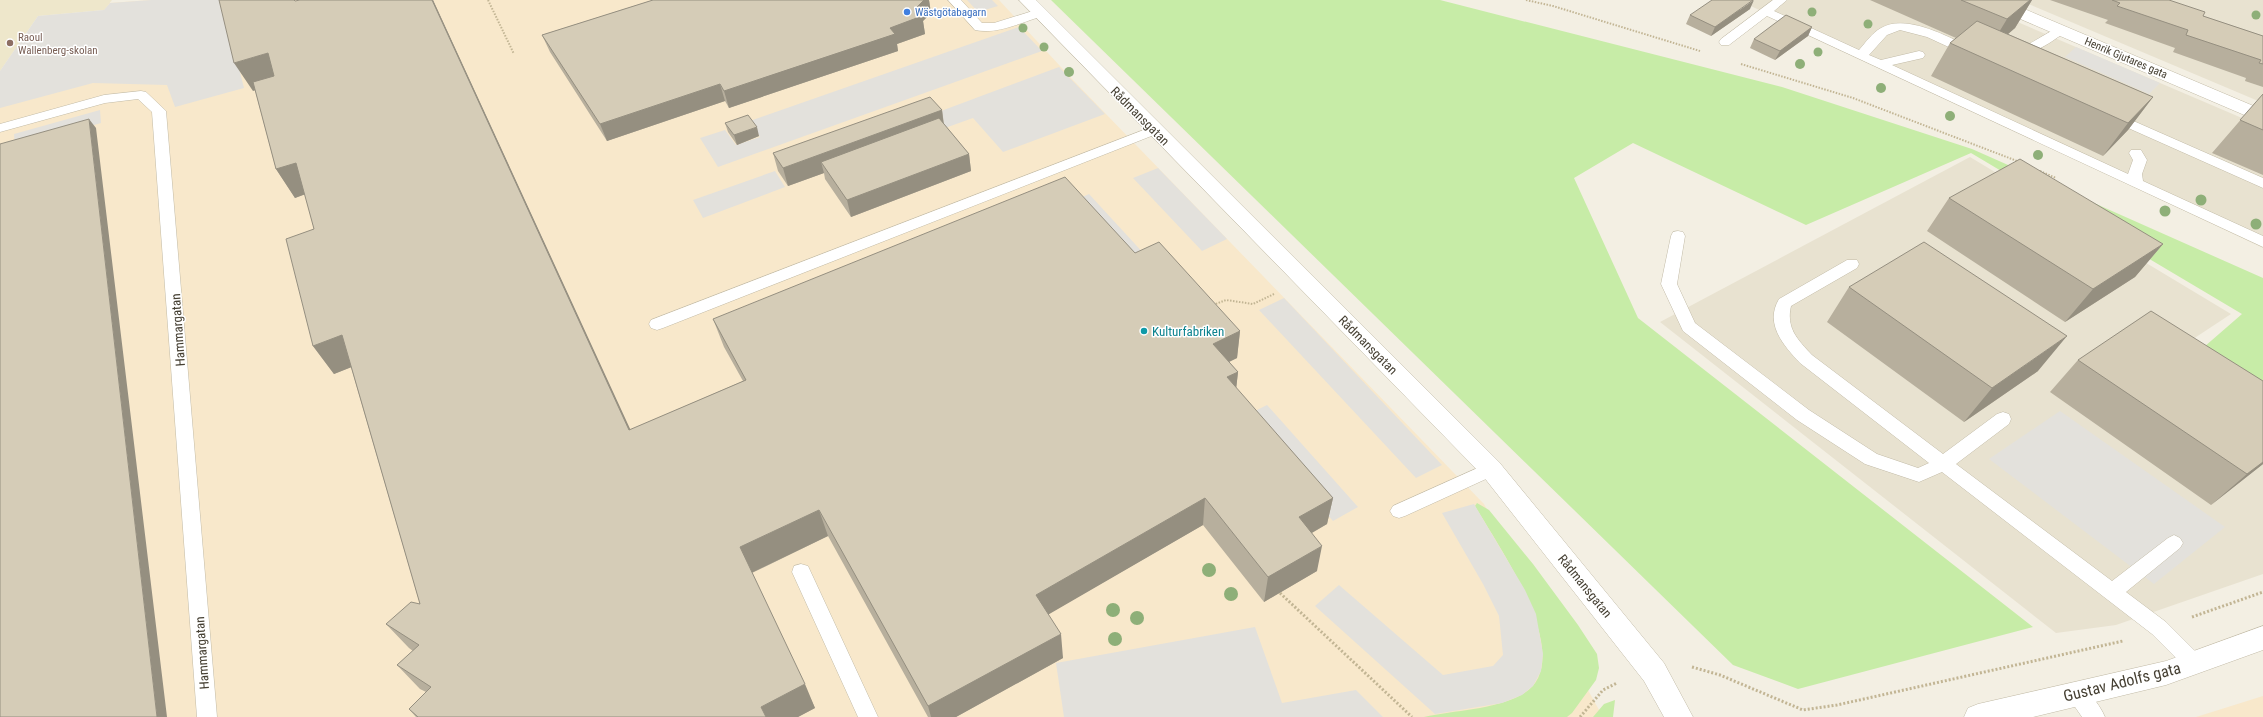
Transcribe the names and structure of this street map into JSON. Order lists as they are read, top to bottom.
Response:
{
  "streets": {
    "street": ["Henrik Gjutares gata", "Rådmansgatan", "Gustav Adolfs gata"],
    "lane": ["Hammargatan"]
  },
  "places": ["Wästgötabagarn", "Raoul Wallenberg-skolan", "Kulturfabriken"]
}
